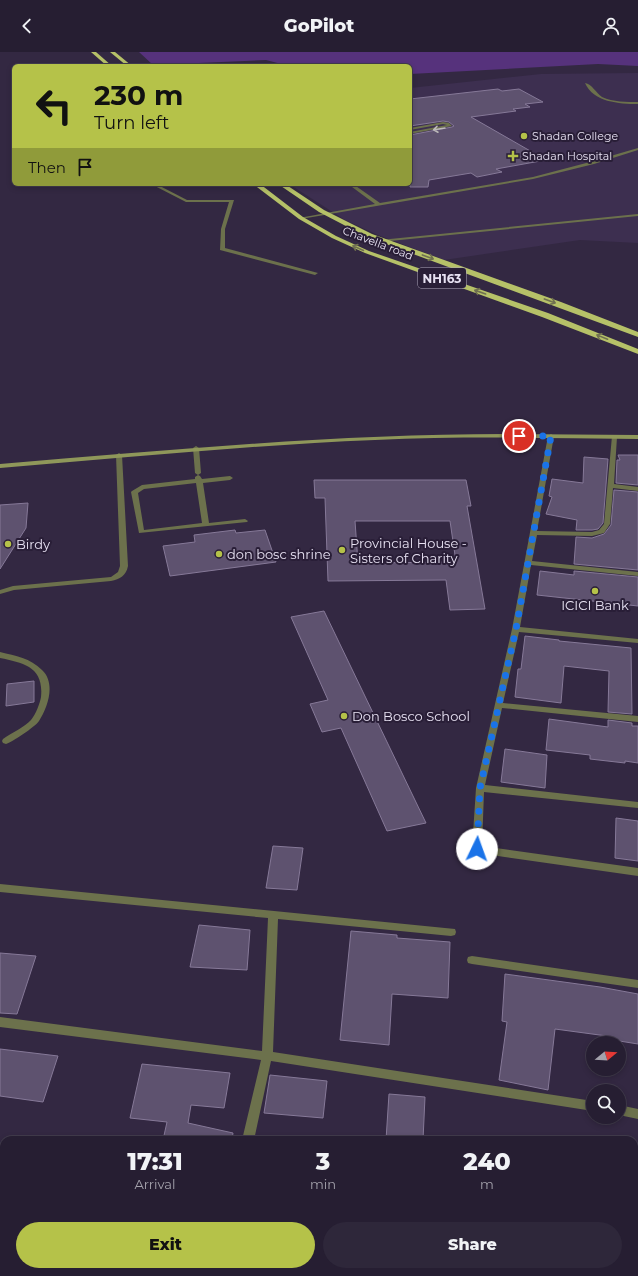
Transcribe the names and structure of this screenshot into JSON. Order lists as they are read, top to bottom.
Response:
{
  "streets": {
    "highway": ["Chavella road", "NH163"]
  },
  "places": {
    "other": [
      "Shadan College",
      "Birdy",
      "Provincial House - Sisters of Charity",
      "don bosc shrine",
      "ICICI Bank",
      "Don Bosco School"
    ],
    "health": ["Shadan Hospital"]
  },
  "north": "right",
  "page": {
    "header": "GoPilot",
    "turn": ["230 m", "Turn left"],
    "then": "Then",
    "eta": [
      "17:31",
      "Arrival",
      "3",
      "min",
      "240",
      "m"
    ],
    "buttons": ["Exit", "Share"]
  }
}
